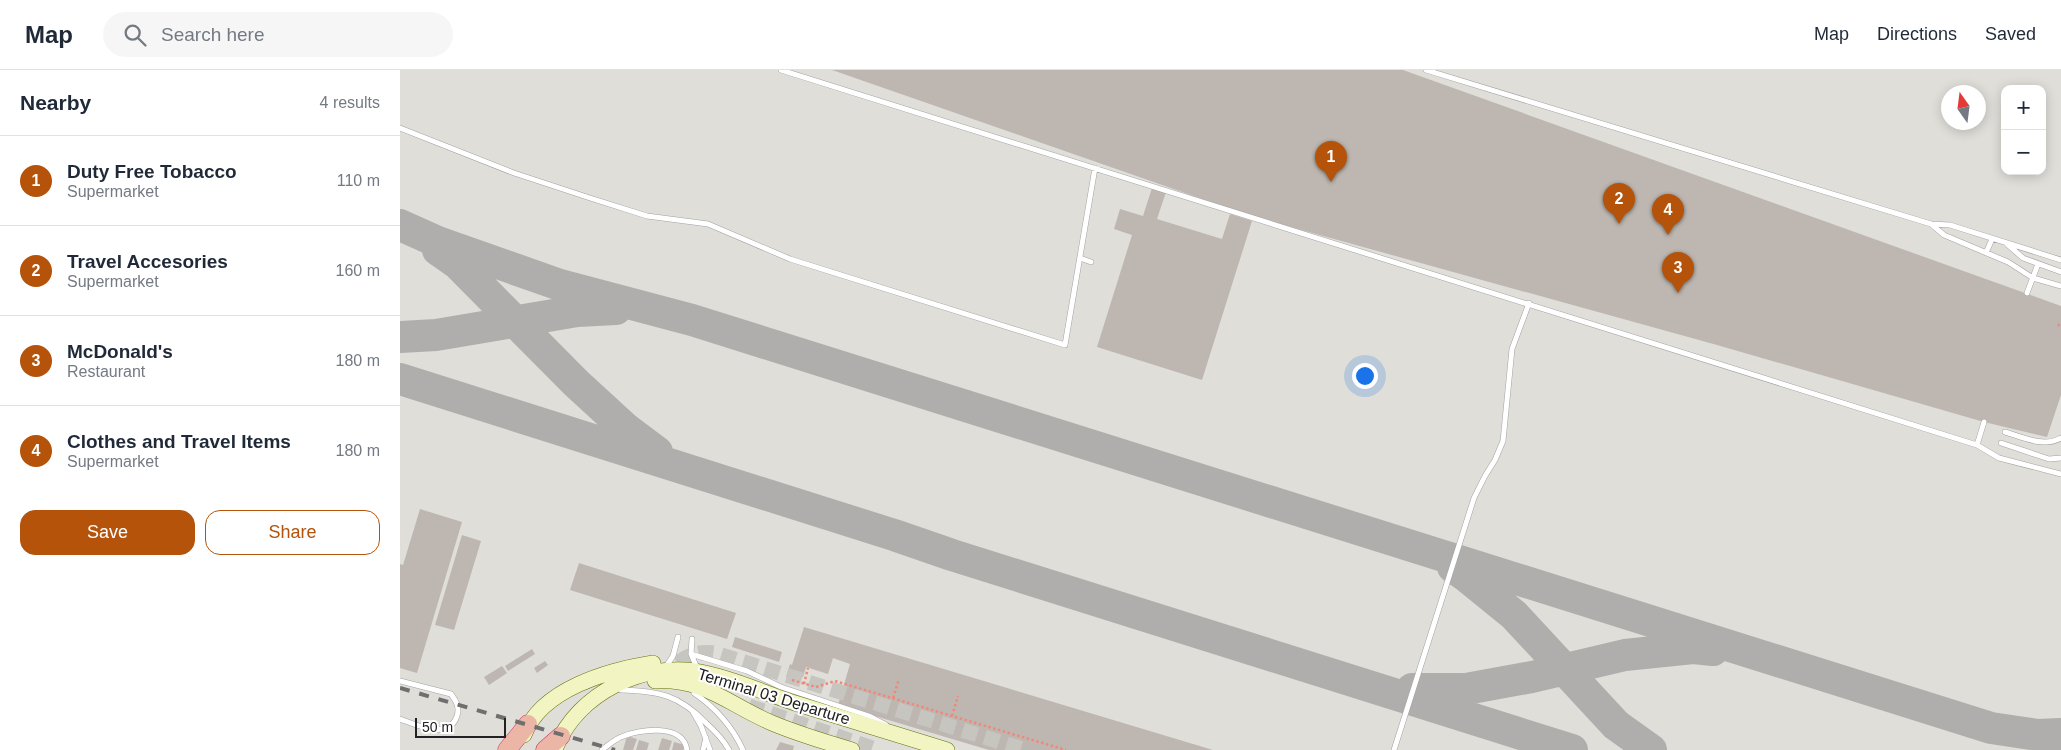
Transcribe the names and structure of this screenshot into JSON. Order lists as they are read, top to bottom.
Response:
{
  "streets": {
    "main road": ["Terminal 03 Departure"]
  },
  "scale_bar": "50 m",
  "north": "top",
  "page": {
    "header": "Map",
    "search": "Search here",
    "nav": ["Map", "Directions", "Saved"],
    "heading": ["Nearby", "4 results"],
    "map_buttons": ["+", "−"],
    "list": [
      {
        "mark": "1",
        "name": "Duty Free Tobacco",
        "note": "Supermarket",
        "value": "110 m"
      },
      {
        "mark": "2",
        "name": "Travel Accesories",
        "note": "Supermarket",
        "value": "160 m"
      },
      {
        "mark": "3",
        "name": "McDonald's",
        "note": "Restaurant",
        "value": "180 m"
      },
      {
        "mark": "4",
        "name": "Clothes and Travel Items",
        "note": "Supermarket",
        "value": "180 m"
      }
    ],
    "pins": [
      "1",
      "2",
      "4",
      "3"
    ],
    "buttons": ["Save", "Share"],
    "scale": "50 m"
  }
}
